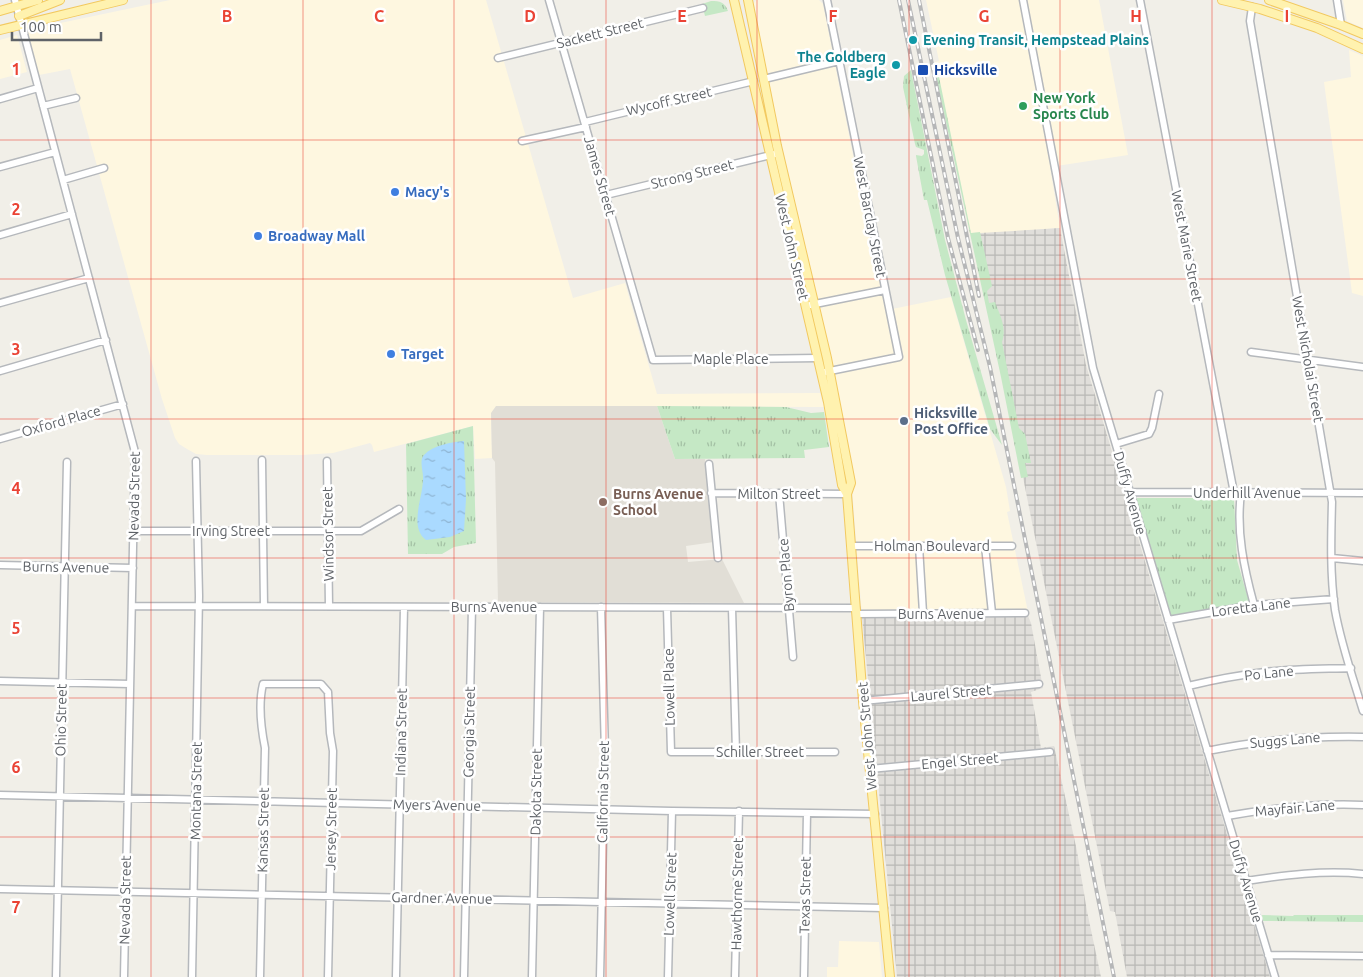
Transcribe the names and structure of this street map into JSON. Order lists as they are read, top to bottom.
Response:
{
  "streets": {
    "main road": ["West John Street"],
    "street": [
      "Sackett Street",
      "Wycoff Street",
      "Strong Street",
      "James Street",
      "West Barclay Street",
      "West Marie Street",
      "Maple Place",
      "West Nicholai Street",
      "Oxford Place",
      "Duffy Avenue",
      "Underhill Avenue",
      "Milton Street",
      "Nevada Street",
      "Irving Street",
      "Windsor Street",
      "Holman Boulevard",
      "Burns Avenue",
      "Byron Place",
      "Loretta Lane",
      "Po Lane",
      "Lowell Place",
      "Laurel Street",
      "Ohio Street",
      "Indiana Street",
      "Georgia Street",
      "Suggs Lane",
      "Schiller Street",
      "Engel Street",
      "Montana Street",
      "Dakota Street",
      "California Street",
      "Myers Avenue",
      "Mayfair Lane",
      "Jersey Street",
      "Kansas Street",
      "Lowell Street",
      "Hawthorne Street",
      "Texas Street",
      "Gardner Avenue"
    ]
  },
  "crossings": [
    ["Sackett Street", "James Street"],
    ["Wycoff Street", "James Street"],
    ["Wycoff Street", "West John Street"],
    ["Strong Street", "James Street"],
    ["Strong Street", "West John Street"],
    ["James Street", "Maple Place"],
    ["West Barclay Street", "West John Street"],
    ["West Marie Street", "Underhill Avenue"],
    ["West Marie Street", "Loretta Lane"],
    ["West John Street", "Maple Place"],
    ["West John Street", "Milton Street"],
    ["West John Street", "Holman Boulevard"],
    ["West John Street", "Burns Avenue"],
    ["West John Street", "Laurel Street"],
    ["West John Street", "Engel Street"],
    ["West John Street", "Myers Avenue"],
    ["West John Street", "Gardner Avenue"],
    ["West Nicholai Street", "Underhill Avenue"],
    ["West Nicholai Street", "Loretta Lane"],
    ["West Nicholai Street", "Po Lane"],
    ["Oxford Place", "Nevada Street"],
    ["Duffy Avenue", "Underhill Avenue"],
    ["Duffy Avenue", "Loretta Lane"],
    ["Duffy Avenue", "Po Lane"],
    ["Duffy Avenue", "Suggs Lane"],
    ["Duffy Avenue", "Mayfair Lane"],
    ["Milton Street", "Byron Place"],
    ["Nevada Street", "Irving Street"],
    ["Nevada Street", "Burns Avenue"],
    ["Nevada Street", "Myers Avenue"],
    ["Nevada Street", "Gardner Avenue"],
    ["Irving Street", "Windsor Street"],
    ["Irving Street", "Montana Street"],
    ["Windsor Street", "Burns Avenue"],
    ["Burns Avenue", "Byron Place"],
    ["Burns Avenue", "Lowell Place"],
    ["Burns Avenue", "Ohio Street"],
    ["Burns Avenue", "Indiana Street"],
    ["Burns Avenue", "Georgia Street"],
    ["Burns Avenue", "Montana Street"],
    ["Burns Avenue", "Dakota Street"],
    ["Burns Avenue", "California Street"],
    ["Lowell Place", "Schiller Street"],
    ["Ohio Street", "Myers Avenue"],
    ["Ohio Street", "Gardner Avenue"],
    ["Indiana Street", "Myers Avenue"],
    ["Indiana Street", "Gardner Avenue"],
    ["Georgia Street", "Myers Avenue"],
    ["Georgia Street", "Gardner Avenue"],
    ["Montana Street", "Myers Avenue"],
    ["Montana Street", "Gardner Avenue"],
    ["Dakota Street", "Myers Avenue"],
    ["Dakota Street", "Gardner Avenue"],
    ["California Street", "Myers Avenue"],
    ["California Street", "Gardner Avenue"],
    ["Myers Avenue", "Jersey Street"],
    ["Myers Avenue", "Kansas Street"],
    ["Myers Avenue", "Lowell Street"],
    ["Myers Avenue", "Hawthorne Street"],
    ["Myers Avenue", "Texas Street"],
    ["Jersey Street", "Kansas Street"],
    ["Jersey Street", "Gardner Avenue"],
    ["Kansas Street", "Gardner Avenue"],
    ["Lowell Street", "Gardner Avenue"],
    ["Hawthorne Street", "Gardner Avenue"],
    ["Texas Street", "Gardner Avenue"]
  ],
  "places": {
    "other": [
      "Evening Transit, Hempstead Plains",
      "The Goldberg Eagle",
      "New York Sports Club",
      "Macy's",
      "Broadway Mall",
      "Target",
      "Hicksville Post Office",
      "Burns Avenue School"
    ],
    "transit": ["Hicksville"]
  },
  "scale_bar": "100 m",
  "grid": {
    "columns": [
      "B",
      "C",
      "D",
      "E",
      "F",
      "G",
      "H",
      "I"
    ],
    "rows": [
      "1",
      "2",
      "3",
      "4",
      "5",
      "6",
      "7"
    ]
  }
}
